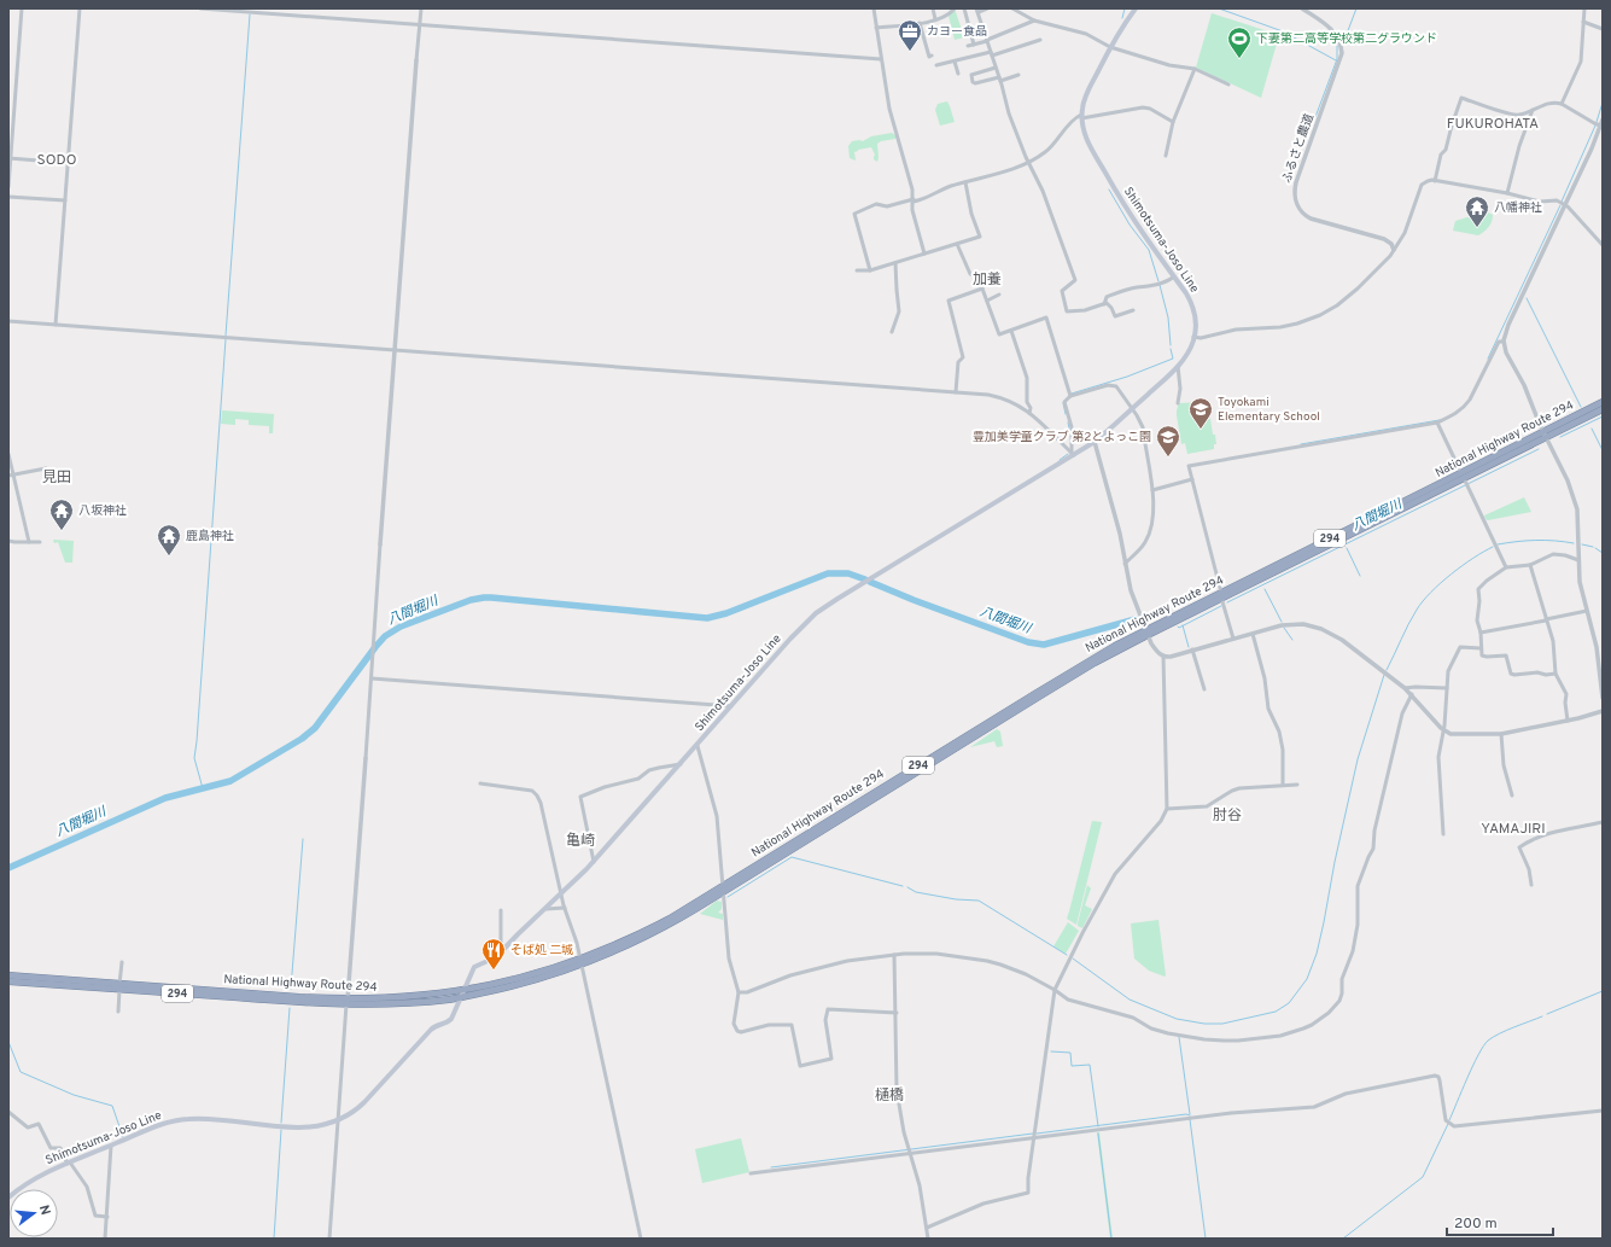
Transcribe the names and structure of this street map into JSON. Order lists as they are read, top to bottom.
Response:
{
  "streets": {
    "highway": ["National Highway Route 294", "294"],
    "main road": ["Shimotsuma-Joso Line"],
    "street": ["ふるさと農道"]
  },
  "crossings": [
    ["Shimotsuma-Joso Line", "National Highway Route 294"]
  ],
  "districts": [
    "FUKUROHATA",
    "SODO",
    "加養",
    "見田",
    "肘谷",
    "YAMAJIRI",
    "亀崎",
    "樋橋"
  ],
  "water": ["八間堀川"],
  "places": {
    "office": ["カヨー食品"],
    "sports": ["下妻第二高等学校第二グラウンド"],
    "temple": ["八幡神社", "八坂神社", "鹿島神社"],
    "school or university": ["Toyokami Elementary School", "豊加美学童クラブ 第2とよっこ園"],
    "restaurant": ["そば処 二城"]
  },
  "scale_bar": "200 m",
  "north": "right"
}
